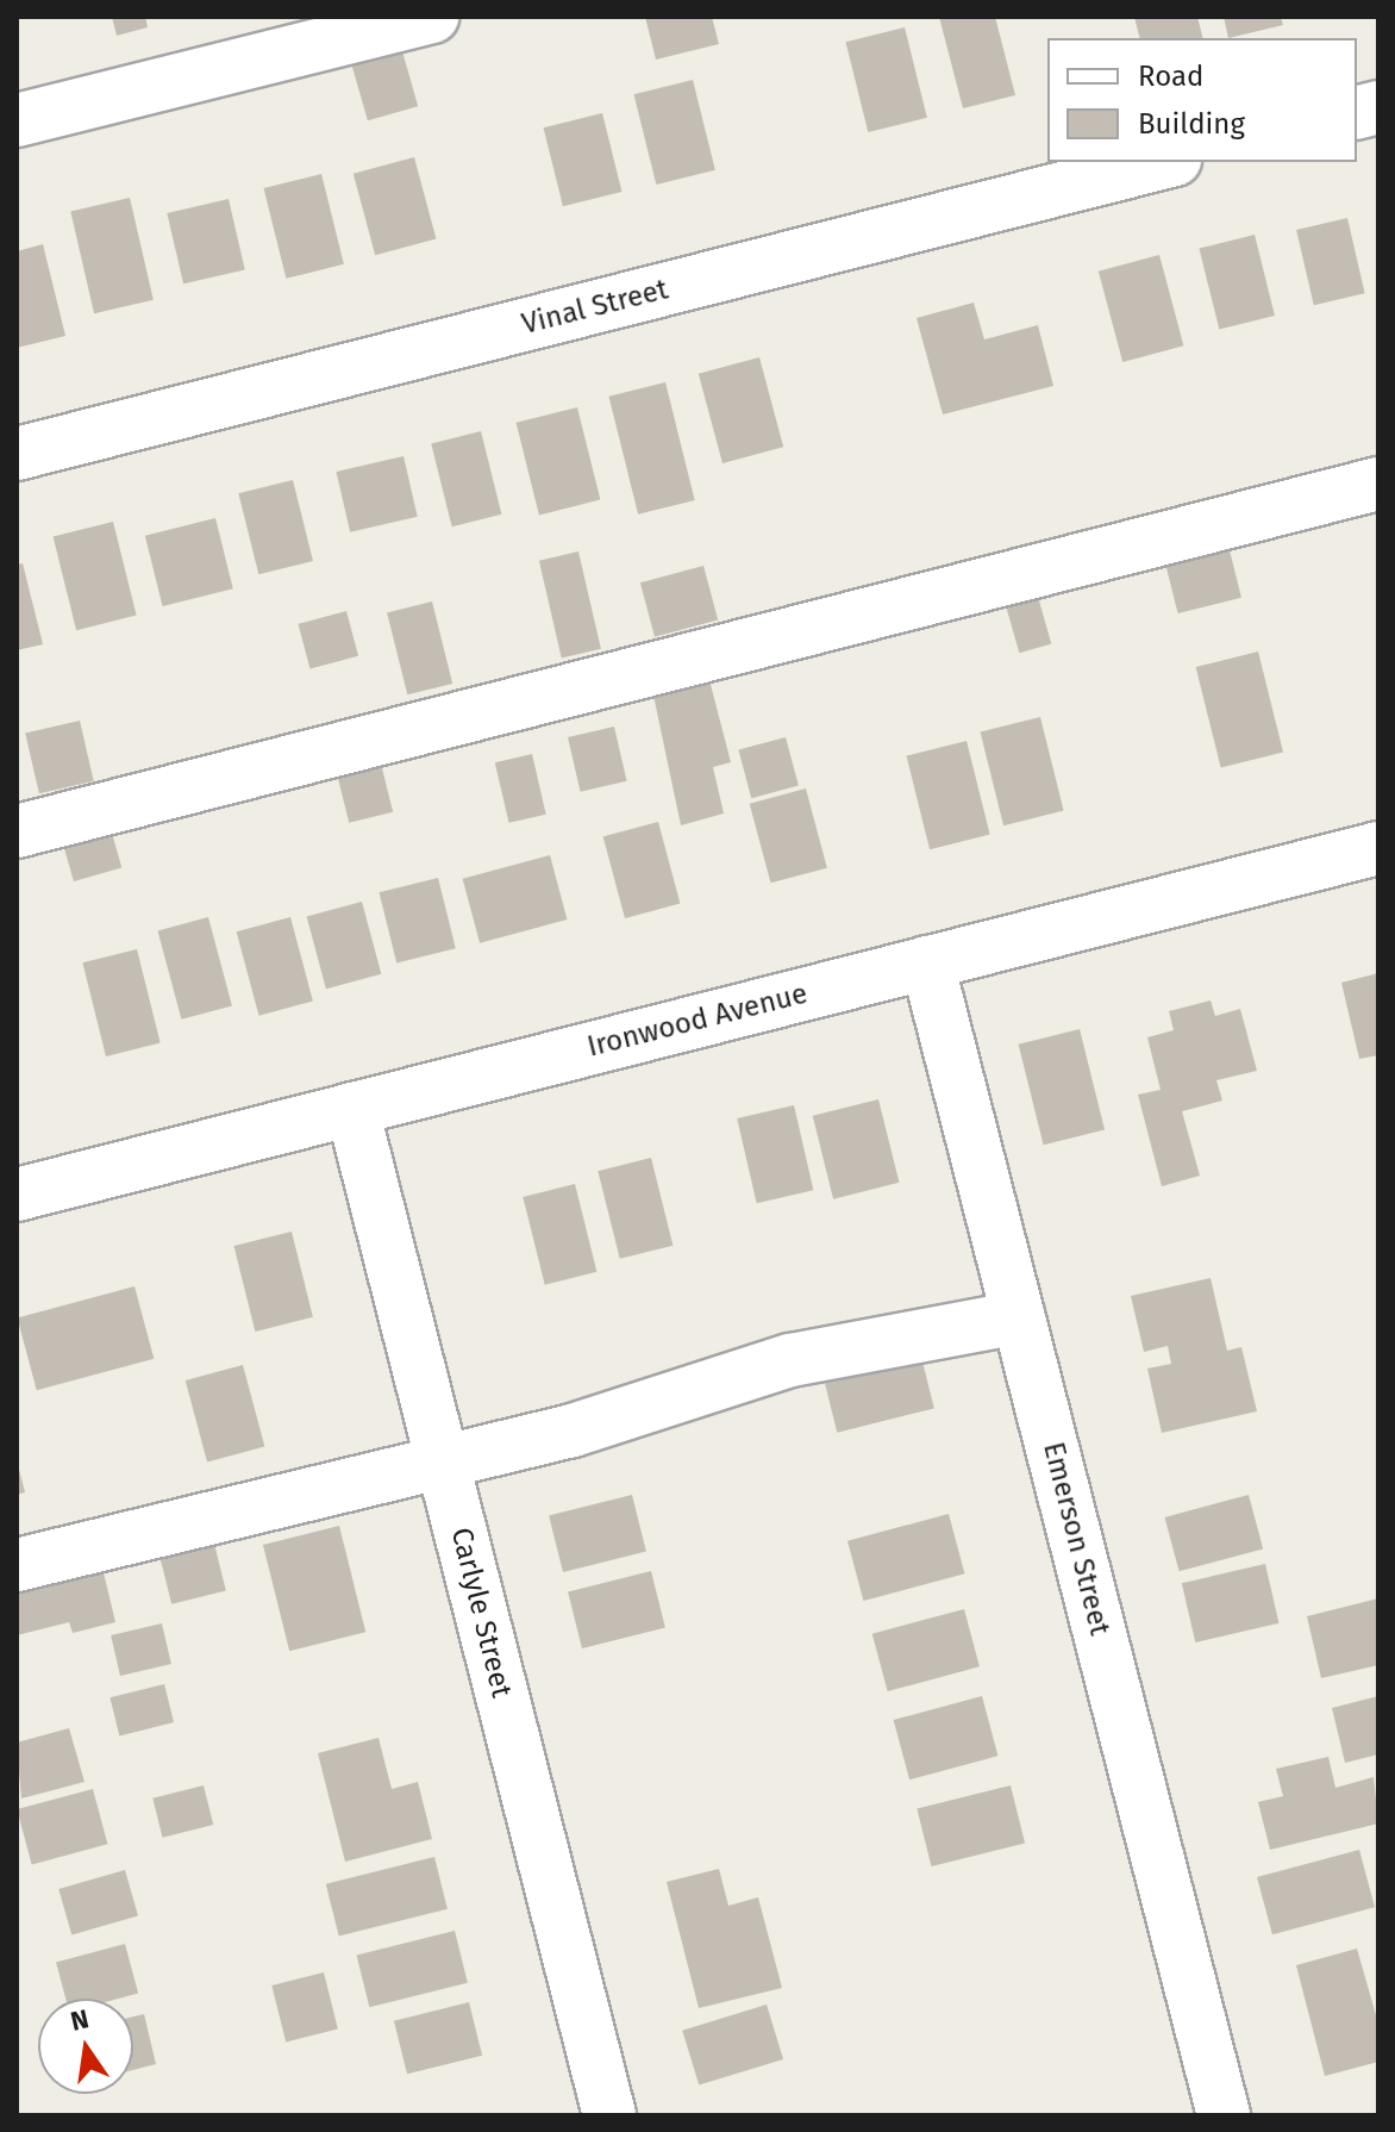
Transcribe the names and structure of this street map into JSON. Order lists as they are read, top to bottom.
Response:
{
  "streets": {
    "street": [
      "Vinal Street",
      "Ironwood Avenue",
      "Emerson Street",
      "Carlyle Street"
    ]
  },
  "crossings": [
    ["Ironwood Avenue", "Emerson Street"],
    ["Ironwood Avenue", "Carlyle Street"]
  ],
  "legend": ["Road", "Building"],
  "north": "top"
}
